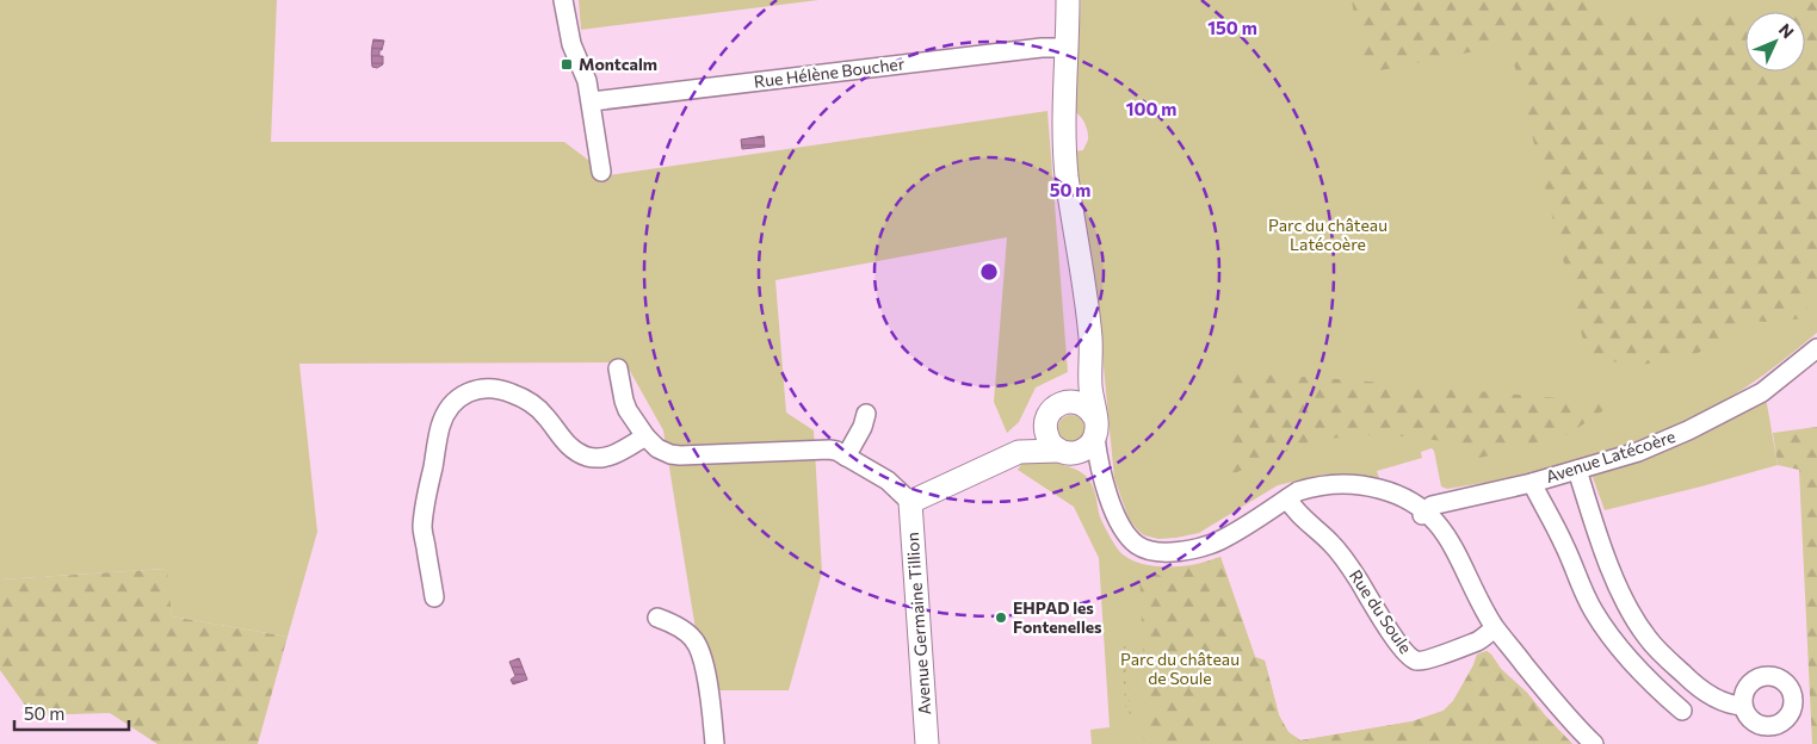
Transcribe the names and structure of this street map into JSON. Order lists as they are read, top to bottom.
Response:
{
  "streets": {
    "street": [
      "Rue Hélène Boucher",
      "Avenue Latécoère",
      "Rue du Soule",
      "Avenue Germaine Tillion"
    ]
  },
  "parks": ["Parc du château Latécoère", "Parc du château de Soule"],
  "places": {
    "transit": ["Montcalm"],
    "other": ["EHPAD les Fontenelles"]
  },
  "scale_bar": "50 m",
  "north": "top right",
  "rings": ["150 m", "100 m", "50 m"]
}
